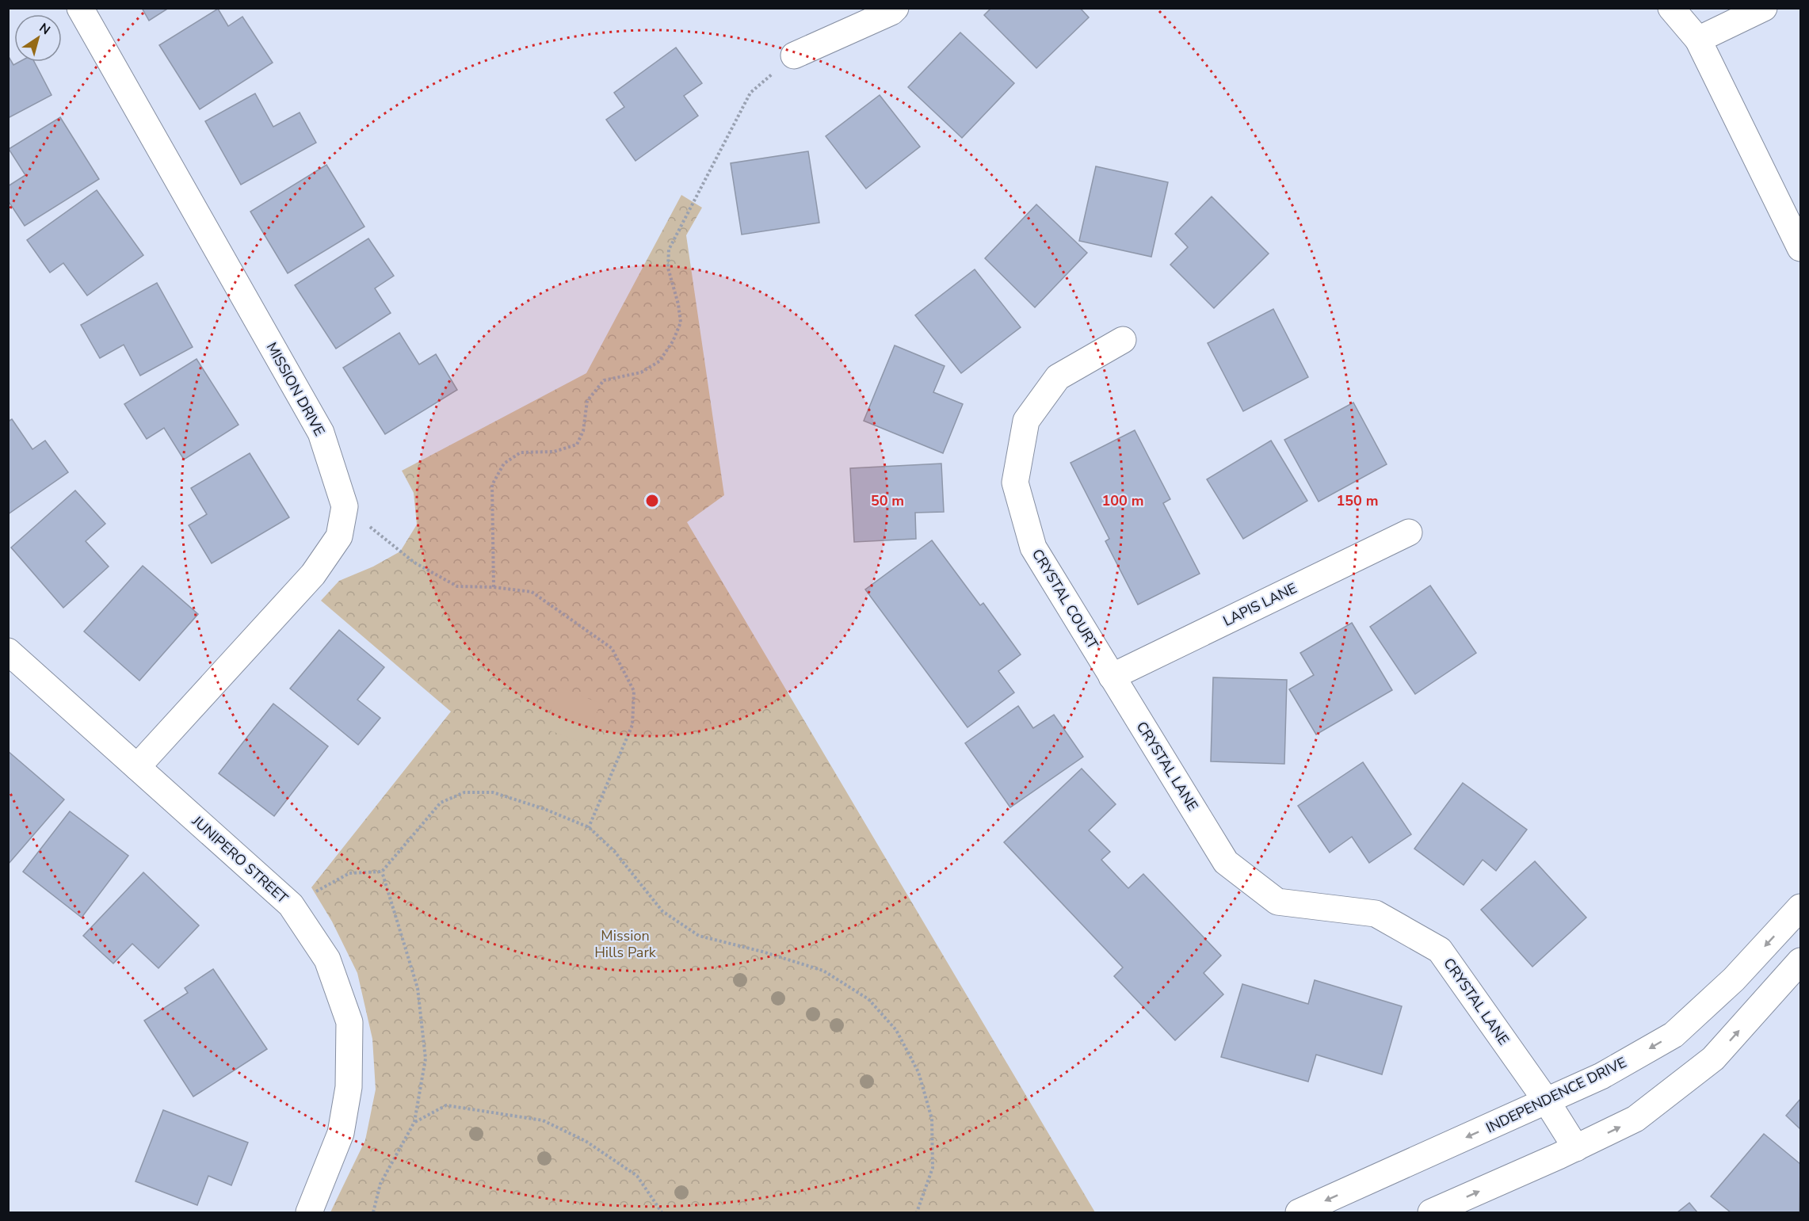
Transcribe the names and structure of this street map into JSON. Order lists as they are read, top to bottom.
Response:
{
  "streets": {
    "street": [
      "MISSION DRIVE",
      "CRYSTAL COURT",
      "LAPIS LANE",
      "CRYSTAL LANE",
      "JUNIPERO STREET",
      "INDEPENDENCE DRIVE"
    ]
  },
  "crossings": [
    ["MISSION DRIVE", "JUNIPERO STREET"],
    ["CRYSTAL COURT", "LAPIS LANE"],
    ["CRYSTAL COURT", "CRYSTAL LANE"],
    ["LAPIS LANE", "CRYSTAL LANE"],
    ["CRYSTAL LANE", "INDEPENDENCE DRIVE"]
  ],
  "parks": ["Mission Hills Park"],
  "north": "top right",
  "rings": ["50 m", "100 m", "150 m"]
}
